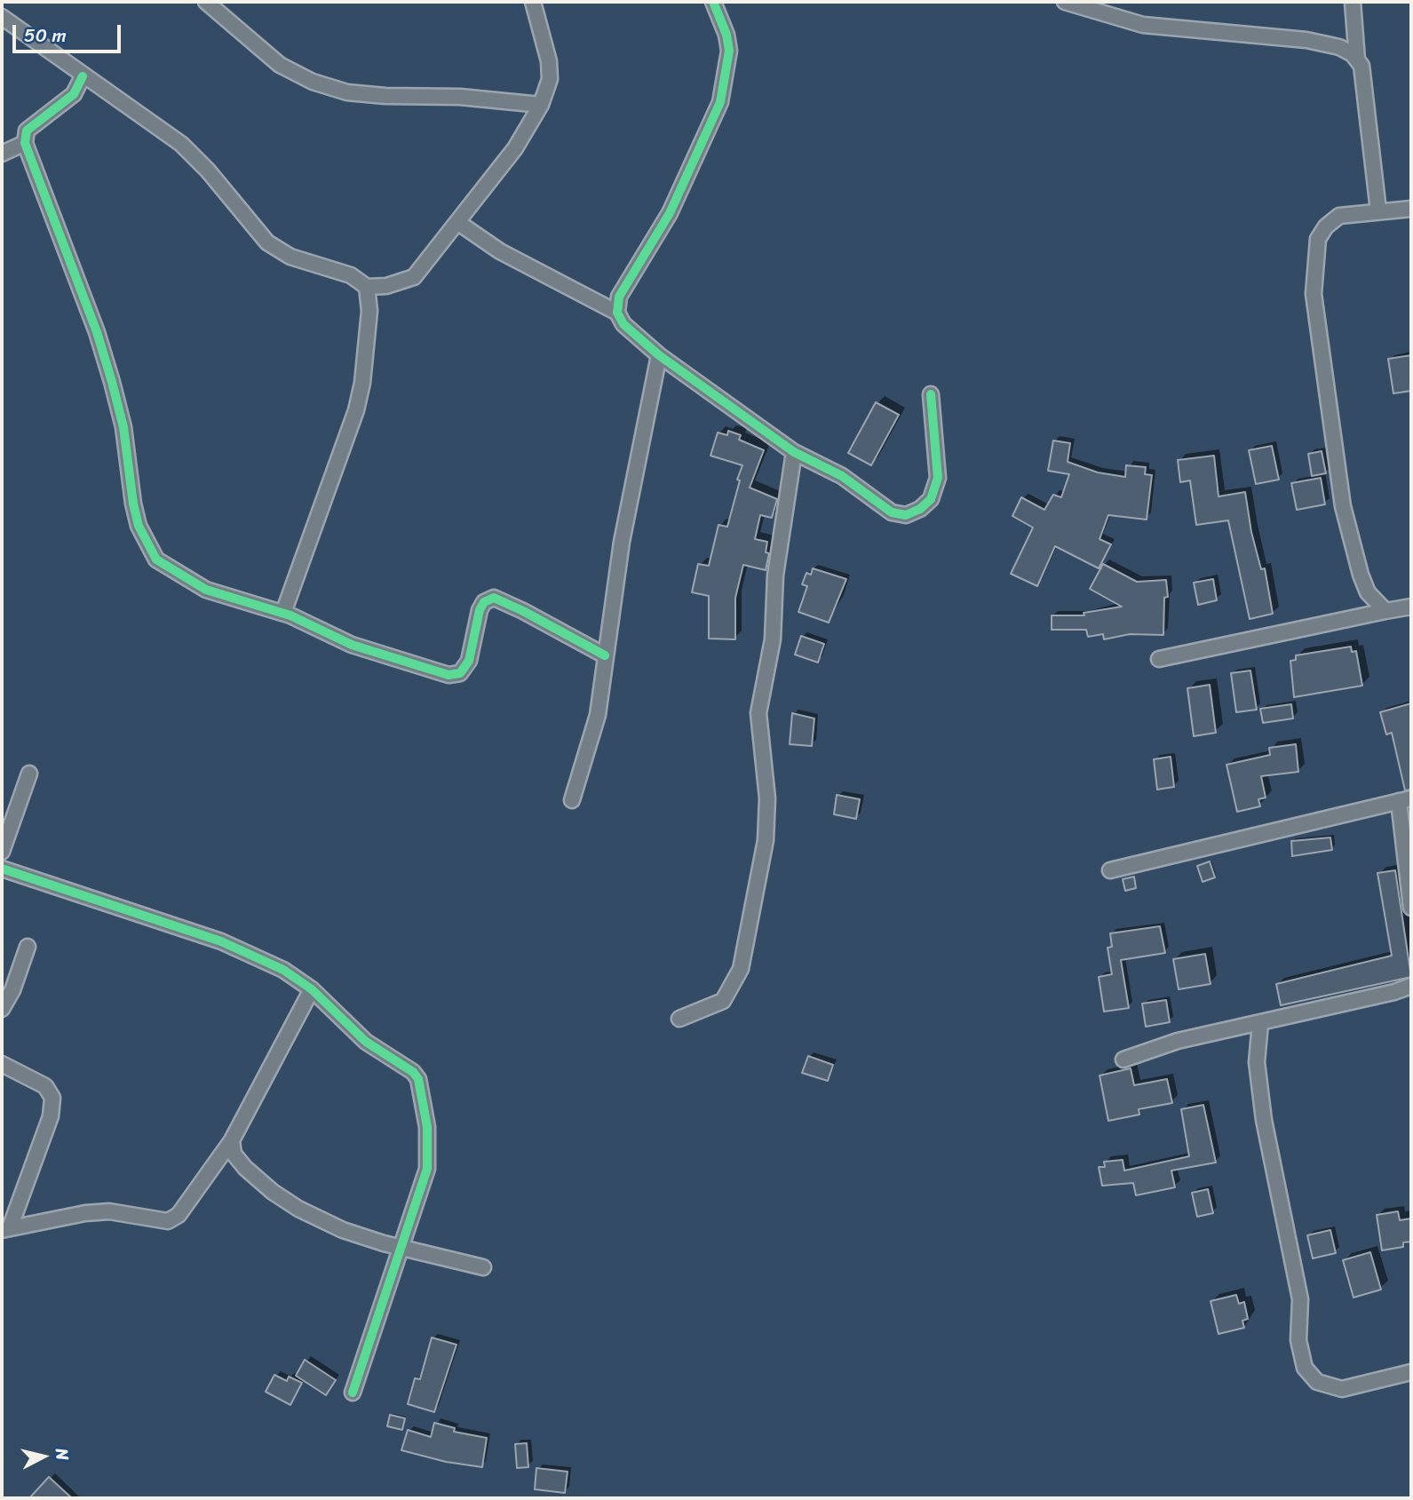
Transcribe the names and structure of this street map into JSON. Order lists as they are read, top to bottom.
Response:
{
  "scale_bar": "50 m",
  "north": "right"
}
